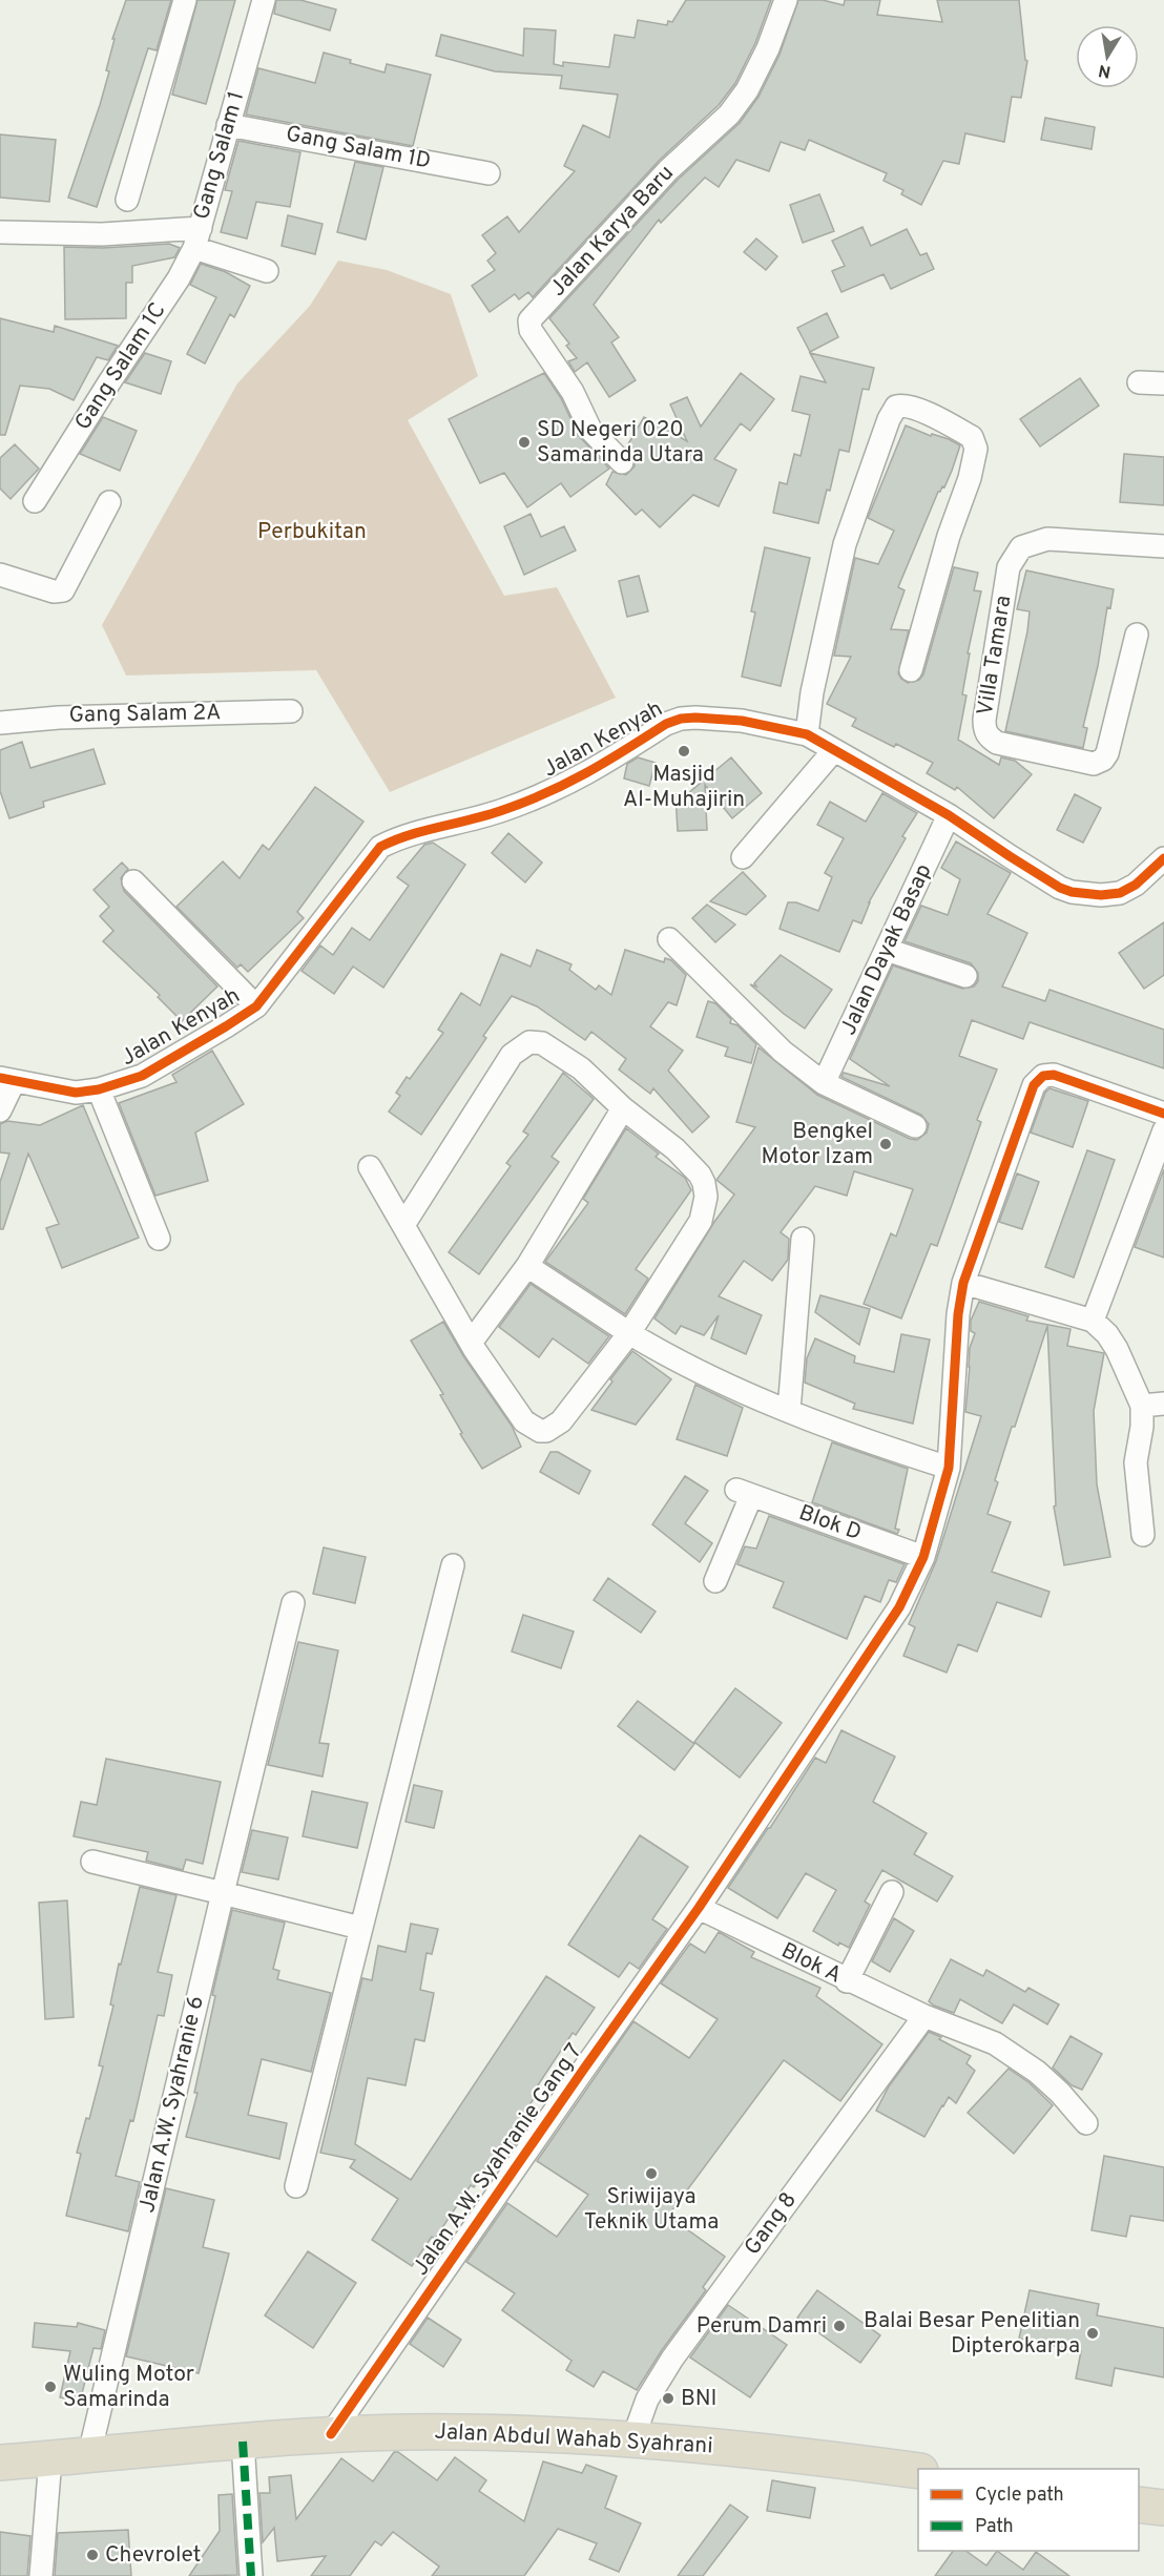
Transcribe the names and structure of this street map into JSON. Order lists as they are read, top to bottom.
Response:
{
  "streets": {
    "highway": ["Jalan Abdul Wahab Syahrani"],
    "street": [
      "Gang Salam 1D",
      "Gang Salam 1",
      "Jalan Karya Baru",
      "Gang Salam 1C",
      "Villa Tamara",
      "Gang Salam 2A",
      "Jalan Kenyah",
      "Jalan Dayak Basap",
      "Blok D",
      "Blok A",
      "Jalan A.W. Syahranie 6",
      "Jalan A.W. Syahranie Gang 7",
      "Gang 8"
    ]
  },
  "crossings": [
    ["Gang Salam 1D", "Gang Salam 1"],
    ["Gang Salam 1", "Gang Salam 1C"],
    ["Jalan Kenyah", "Jalan Dayak Basap"],
    ["Blok D", "Jalan A.W. Syahranie Gang 7"],
    ["Blok A", "Jalan A.W. Syahranie Gang 7"],
    ["Blok A", "Gang 8"],
    ["Jalan A.W. Syahranie 6", "Jalan Abdul Wahab Syahrani"],
    ["Jalan A.W. Syahranie Gang 7", "Jalan Abdul Wahab Syahrani"],
    ["Gang 8", "Jalan Abdul Wahab Syahrani"]
  ],
  "parks": ["Perbukitan"],
  "places": [
    "SD Negeri 020 Samarinda Utara",
    "Masjid Al-Muhajirin",
    "Bengkel Motor Izam",
    "Sriwijaya Teknik Utama",
    "Perum Damri",
    "Balai Besar Penelitian Dipterokarpa",
    "Wuling Motor Samarinda",
    "BNI",
    "Chevrolet"
  ],
  "legend": ["Cycle path", "Path"],
  "north": "bottom"
}
